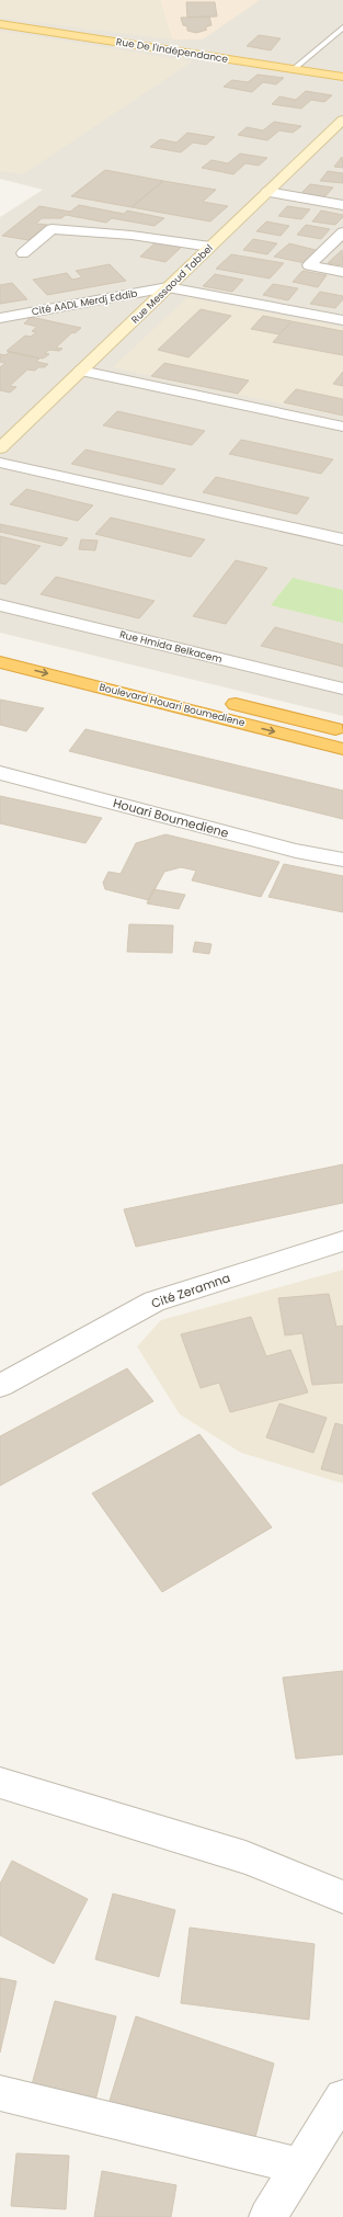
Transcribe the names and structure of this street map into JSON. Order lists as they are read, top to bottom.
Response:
{
  "streets": {
    "highway": ["Boulevard Houari Boumediene"],
    "main road": ["Rue De l'Indépendance"],
    "street": [
      "Rue Messaoud Tabbel",
      "Cité AADL Merdj Eddib",
      "Rue Hmida Belkacem",
      "Houari Boumediene",
      "Cité Zeramna"
    ]
  },
  "crossings": [
    ["Rue Messaoud Tabbel", "Cité AADL Merdj Eddib"]
  ]
}
